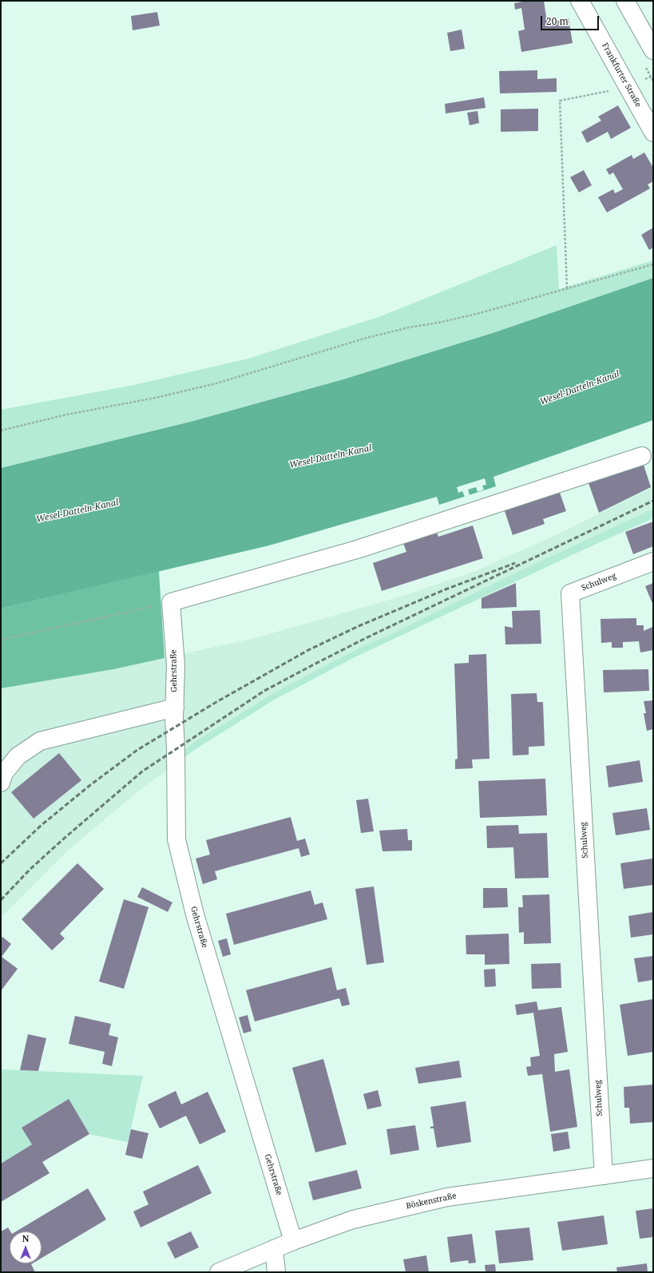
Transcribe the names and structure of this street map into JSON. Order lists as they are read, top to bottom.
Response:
{
  "streets": {
    "street": [
      "Frankfurter Straße",
      "Schulweg",
      "Gehrstraße",
      "Böskenstraße"
    ]
  },
  "crossings": [
    ["Schulweg", "Böskenstraße"],
    ["Gehrstraße", "Böskenstraße"]
  ],
  "water": ["Wesel-Datteln-Kanal"],
  "scale_bar": "20 m",
  "north": "top"
}
